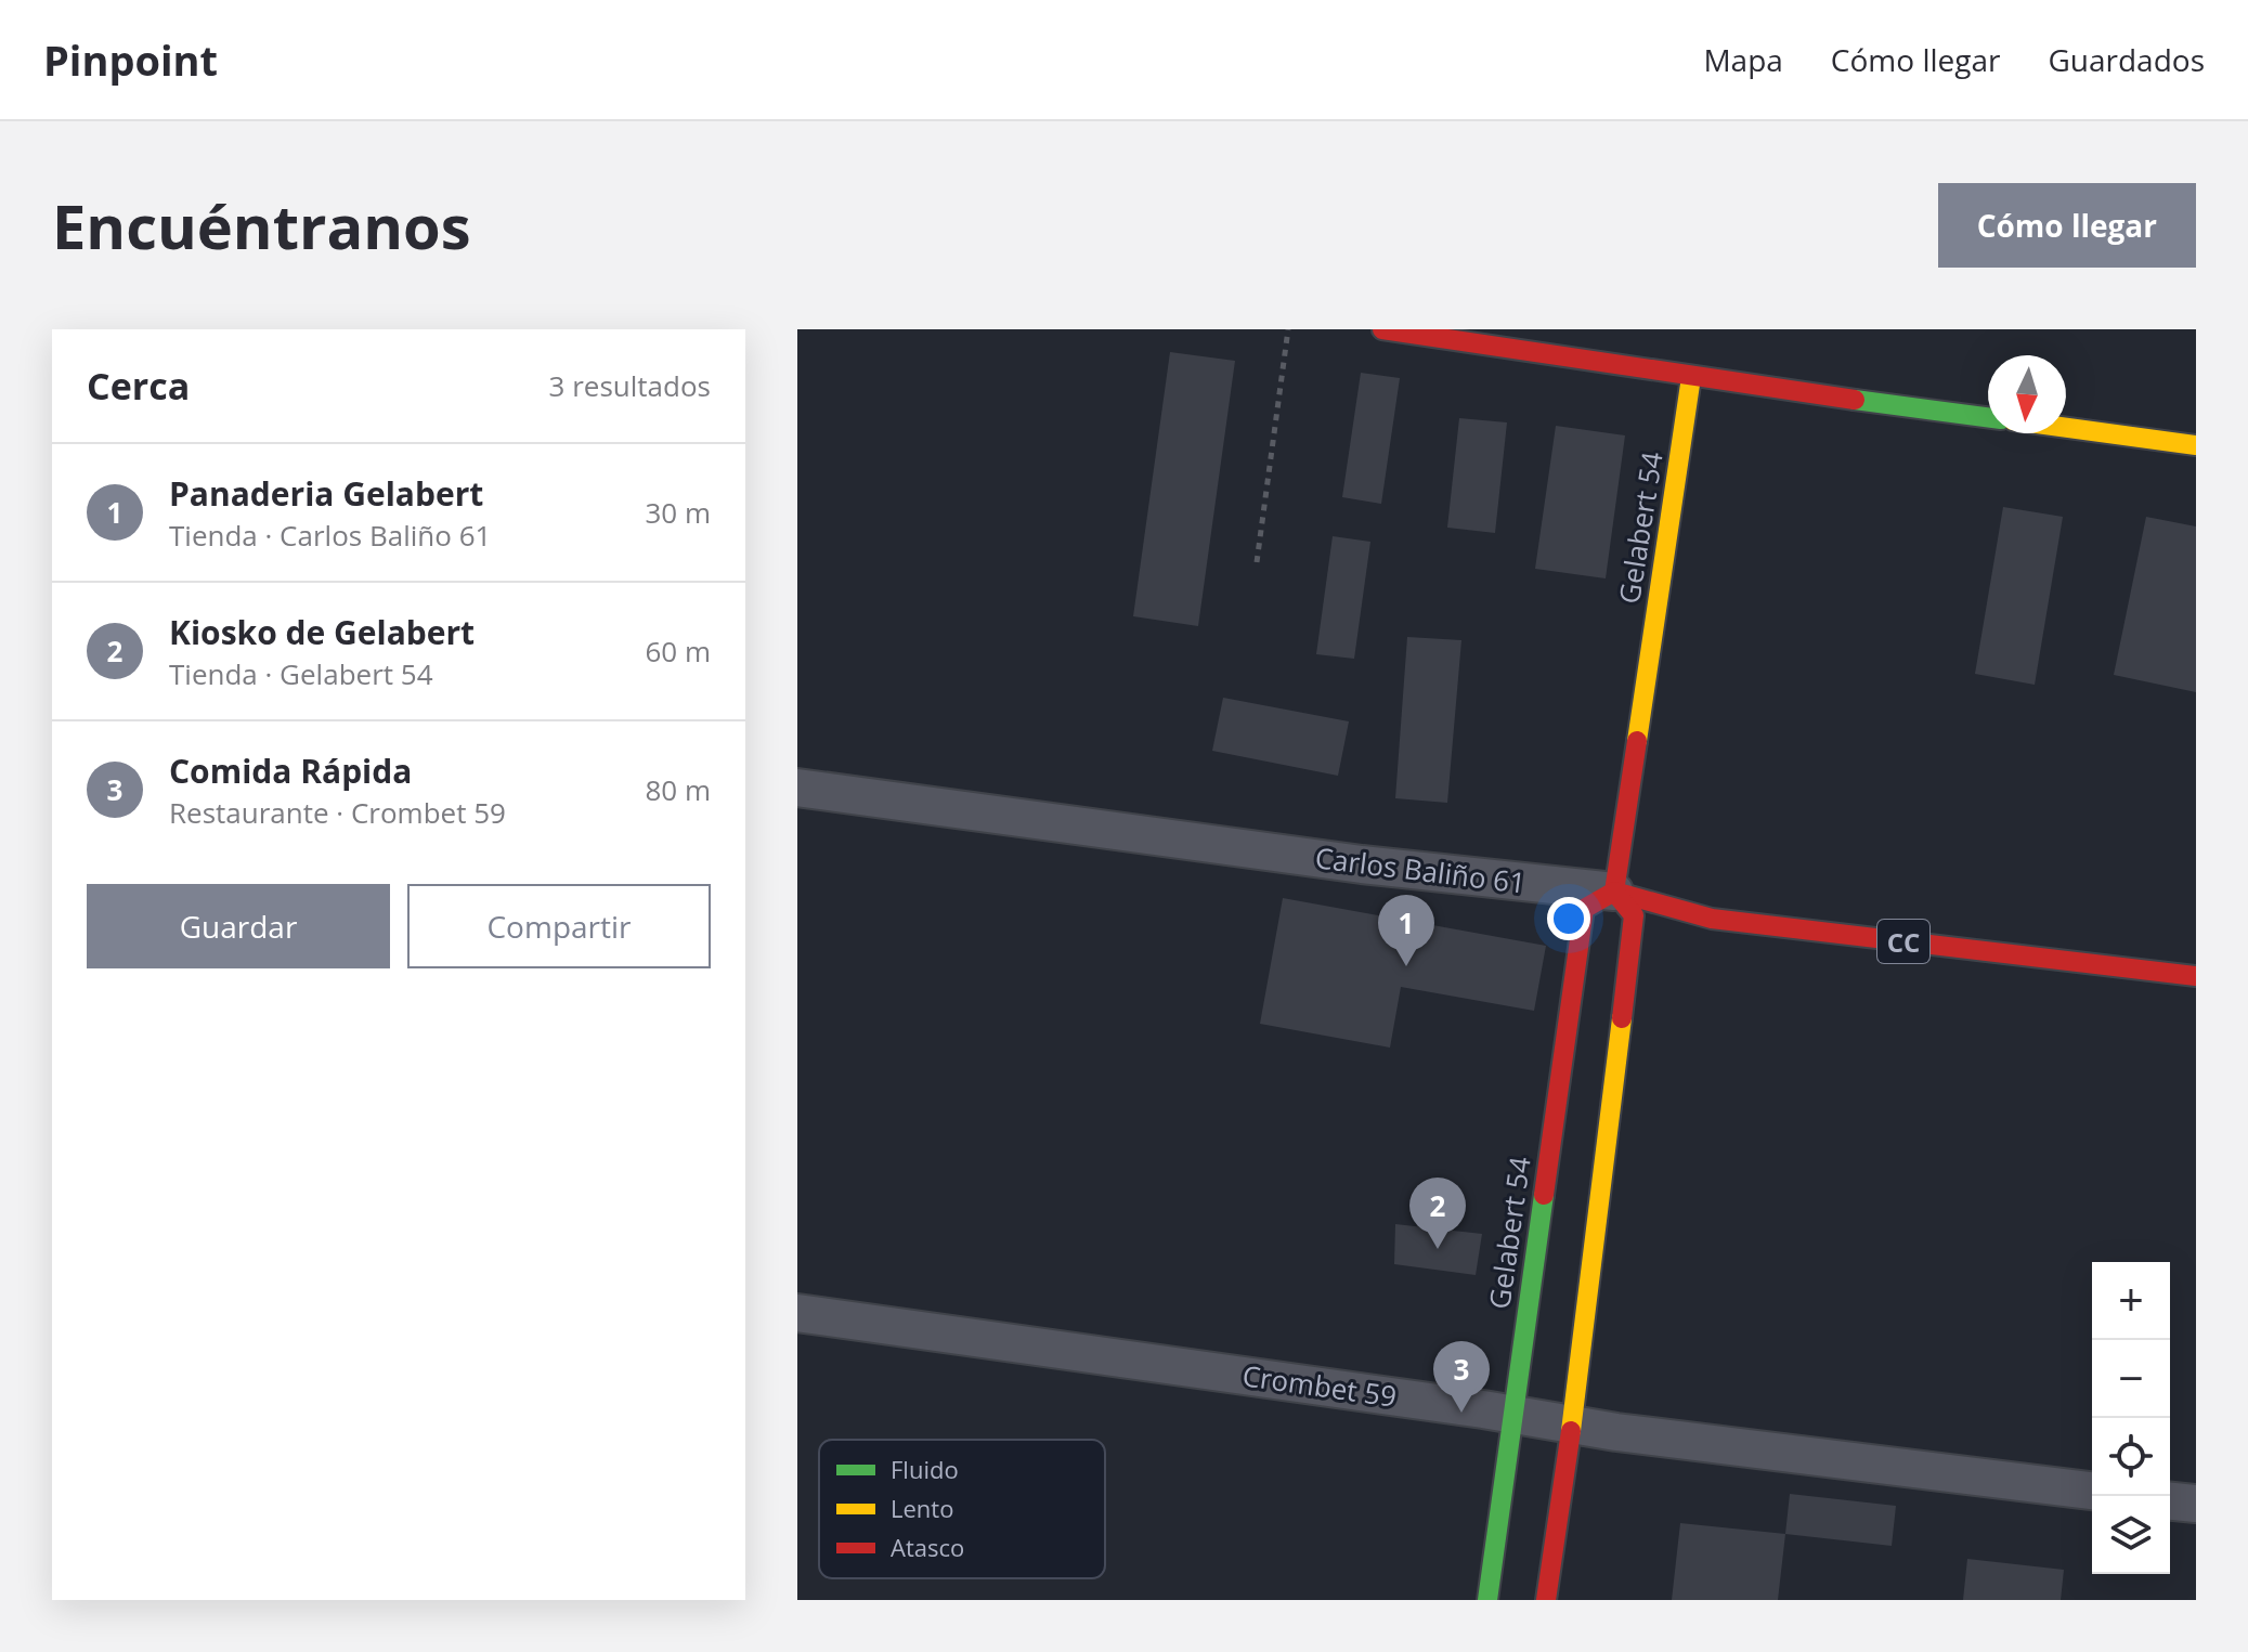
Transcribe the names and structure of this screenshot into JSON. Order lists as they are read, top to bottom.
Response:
{
  "streets": {
    "main road": ["Gelabert 54", "Carlos Baliño 61", "CC"],
    "street": ["Crombet 59"]
  },
  "crossings": [
    ["Gelabert 54", "Carlos Baliño 61"],
    ["Gelabert 54", "Crombet 59"]
  ],
  "legend": ["Fluido", "Lento", "Atasco"],
  "north": "bottom",
  "page": {
    "header": "Pinpoint",
    "nav": ["Mapa", "Cómo llegar", "Guardados"],
    "buttons": [
      "Cómo llegar",
      ["Guardar", "Compartir"]
    ],
    "title": "Encuéntranos",
    "heading": ["Cerca", "3 resultados"],
    "list": [
      {
        "mark": "1",
        "name": "Panaderia Gelabert",
        "note": "Tienda · Carlos Baliño 61",
        "value": "30 m"
      },
      {
        "mark": "2",
        "name": "Kiosko de Gelabert",
        "note": "Tienda · Gelabert 54",
        "value": "60 m"
      },
      {
        "mark": "3",
        "name": "Comida Rápida",
        "note": "Restaurante · Crombet 59",
        "value": "80 m"
      }
    ],
    "pins": ["1", "2", "3"],
    "map_buttons": ["+", "−"]
  }
}
